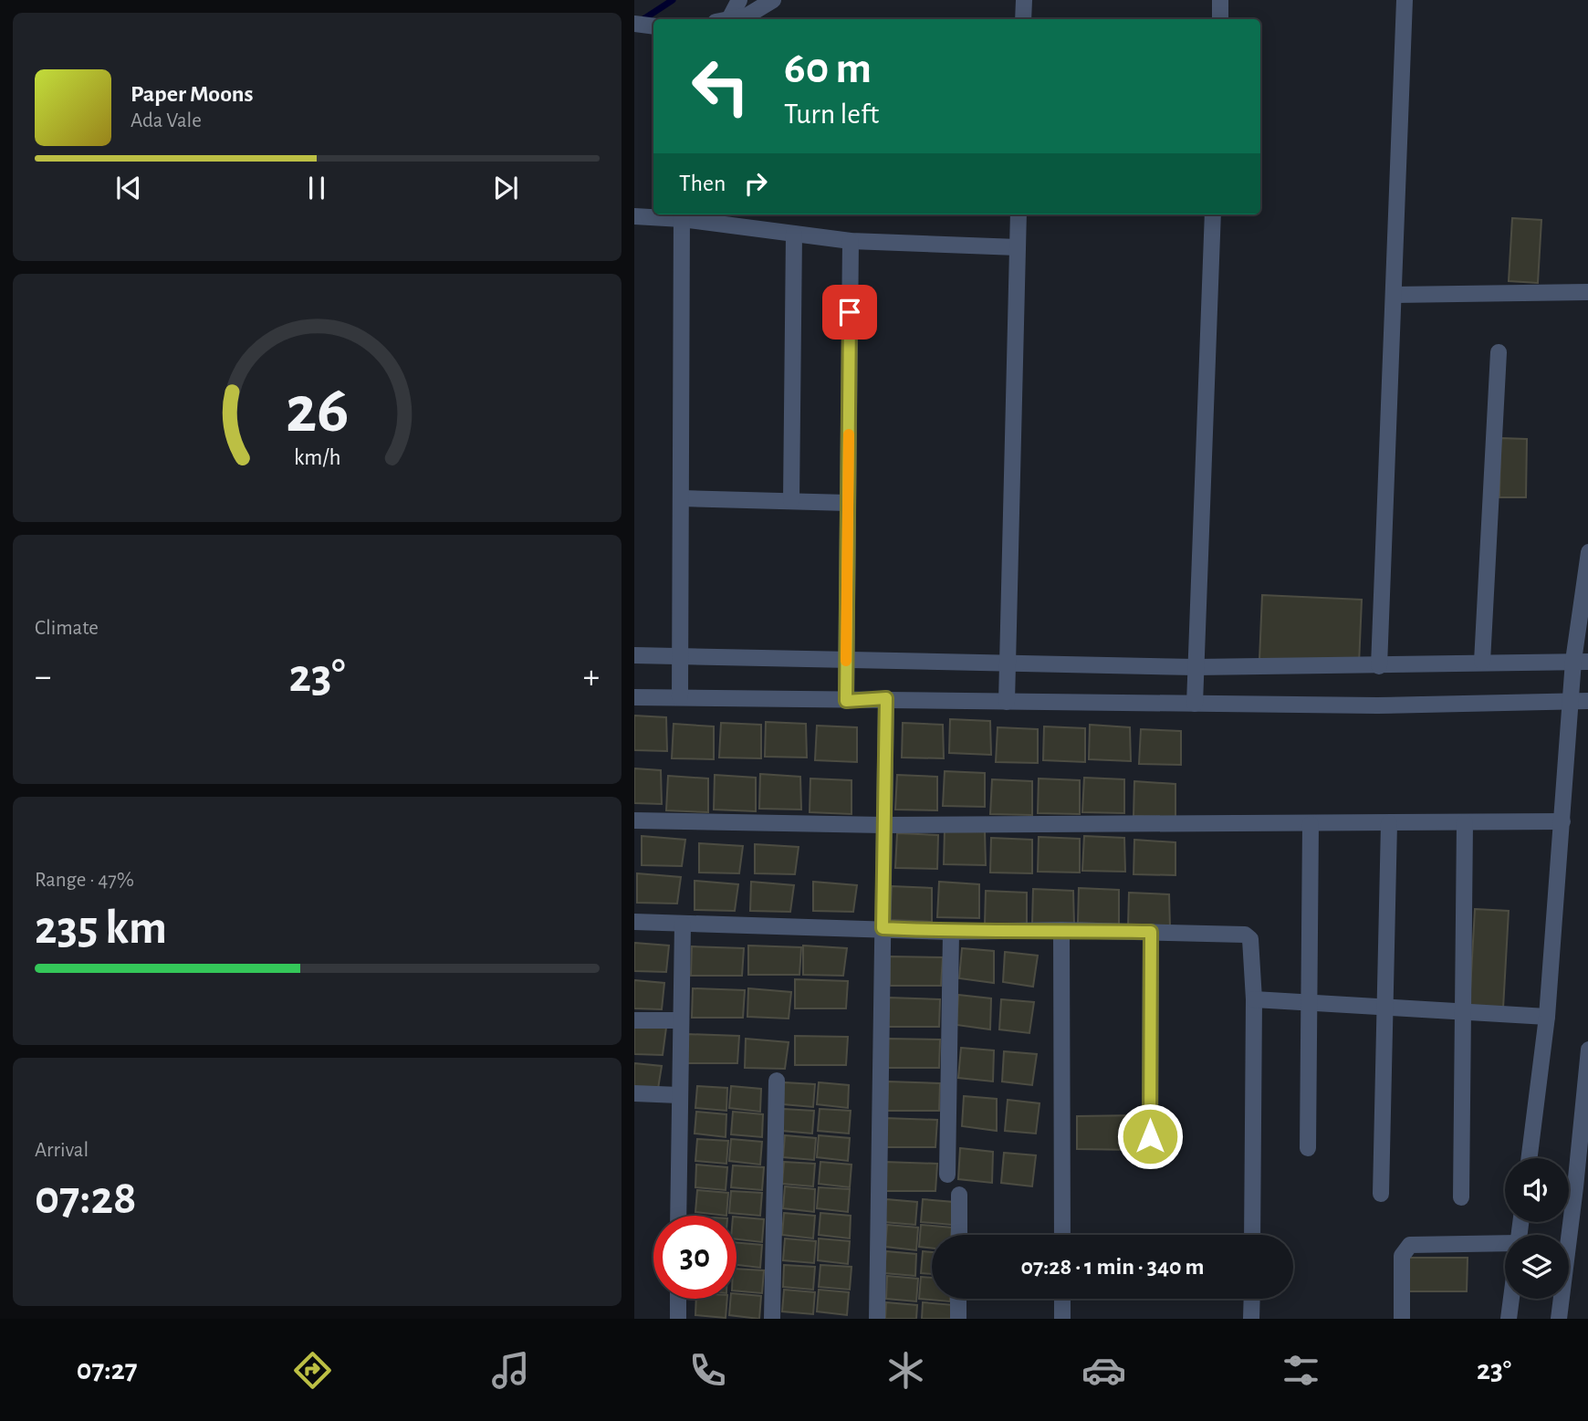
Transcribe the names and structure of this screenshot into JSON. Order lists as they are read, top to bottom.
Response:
{
  "page": {
    "turn": ["60 m", "Turn left"],
    "song": ["Paper Moons", "Ada Vale"],
    "then": "Then",
    "tile": [
      "Climate",
      ["Range · 47%", "235 km"],
      ["Arrival", "07:28"]
    ],
    "heat": ["−", "23°", "+"],
    "limit": "30",
    "trip": "07:28 · 1 min · 340 m",
    "tabs": ["07:27", "23°"],
    "gauge": ["26", "km/h"]
  }
}
